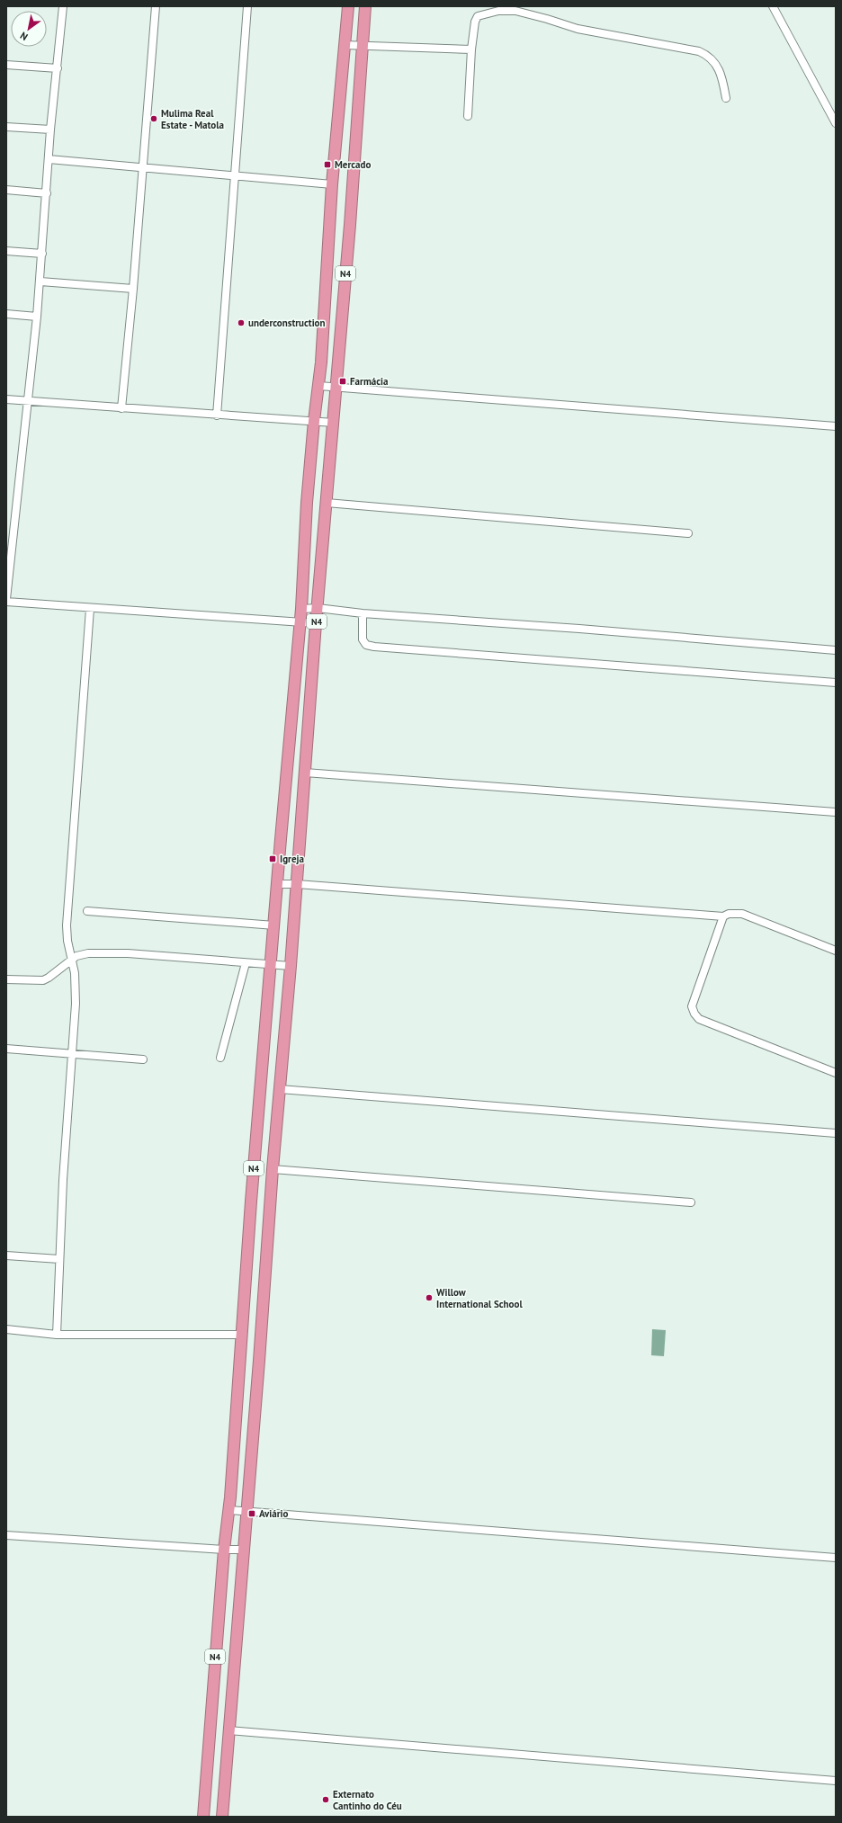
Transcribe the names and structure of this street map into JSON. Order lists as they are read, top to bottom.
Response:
{
  "streets": {
    "highway": ["N4"]
  },
  "places": {
    "other": [
      "Mulima Real Estate - Matola",
      "underconstruction",
      "Willow International School",
      "Externato Cantinho do Céu"
    ],
    "transit": [
      "Mercado",
      "Farmácia",
      "Igreja",
      "Aviário"
    ]
  },
  "north": "bottom left"
}
